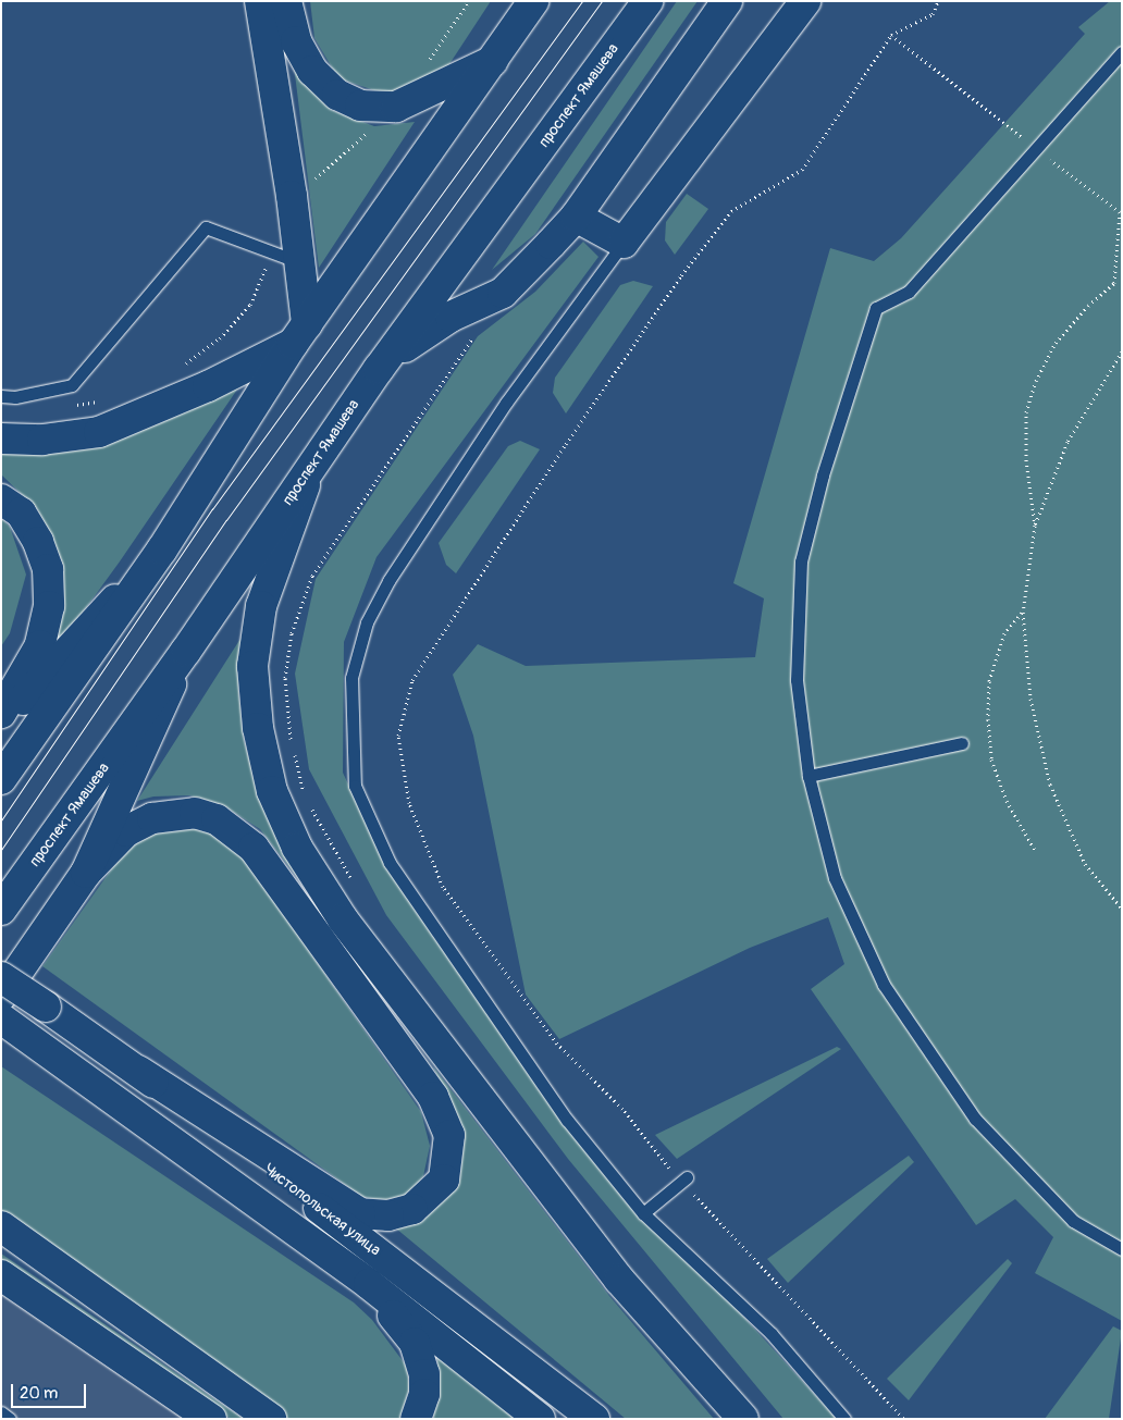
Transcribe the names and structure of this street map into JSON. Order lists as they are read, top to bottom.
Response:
{
  "streets": {
    "main road": ["проспект Ямашева", "Чистопольская улица"]
  },
  "scale_bar": "20 m"
}
